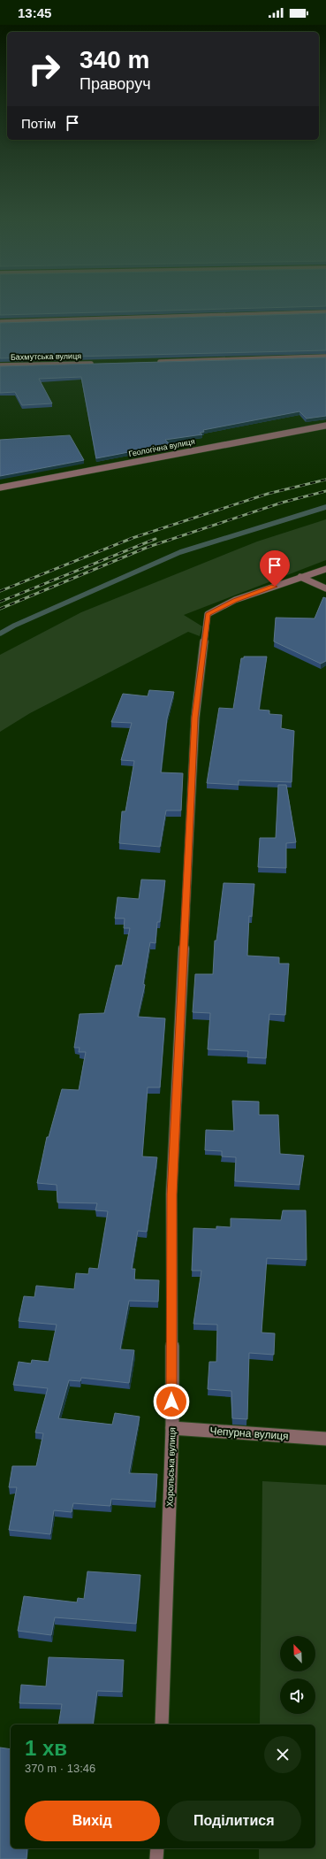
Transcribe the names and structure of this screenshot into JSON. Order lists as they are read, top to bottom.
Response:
{
  "streets": {
    "street": [
      "Бахмутська вулиця",
      "Геологічна вулиця",
      "Чепурна вулиця",
      "Хорольська вулиця"
    ]
  },
  "crossings": [
    ["Чепурна вулиця", "Хорольська вулиця"]
  ],
  "north": "top left",
  "page": {
    "status": "13:45",
    "turn": ["340 m", "Праворуч"],
    "then": "Потім",
    "heading": ["1 хв", "370 m · 13:46"],
    "buttons": ["Вихід", "Поділитися"]
  }
}
